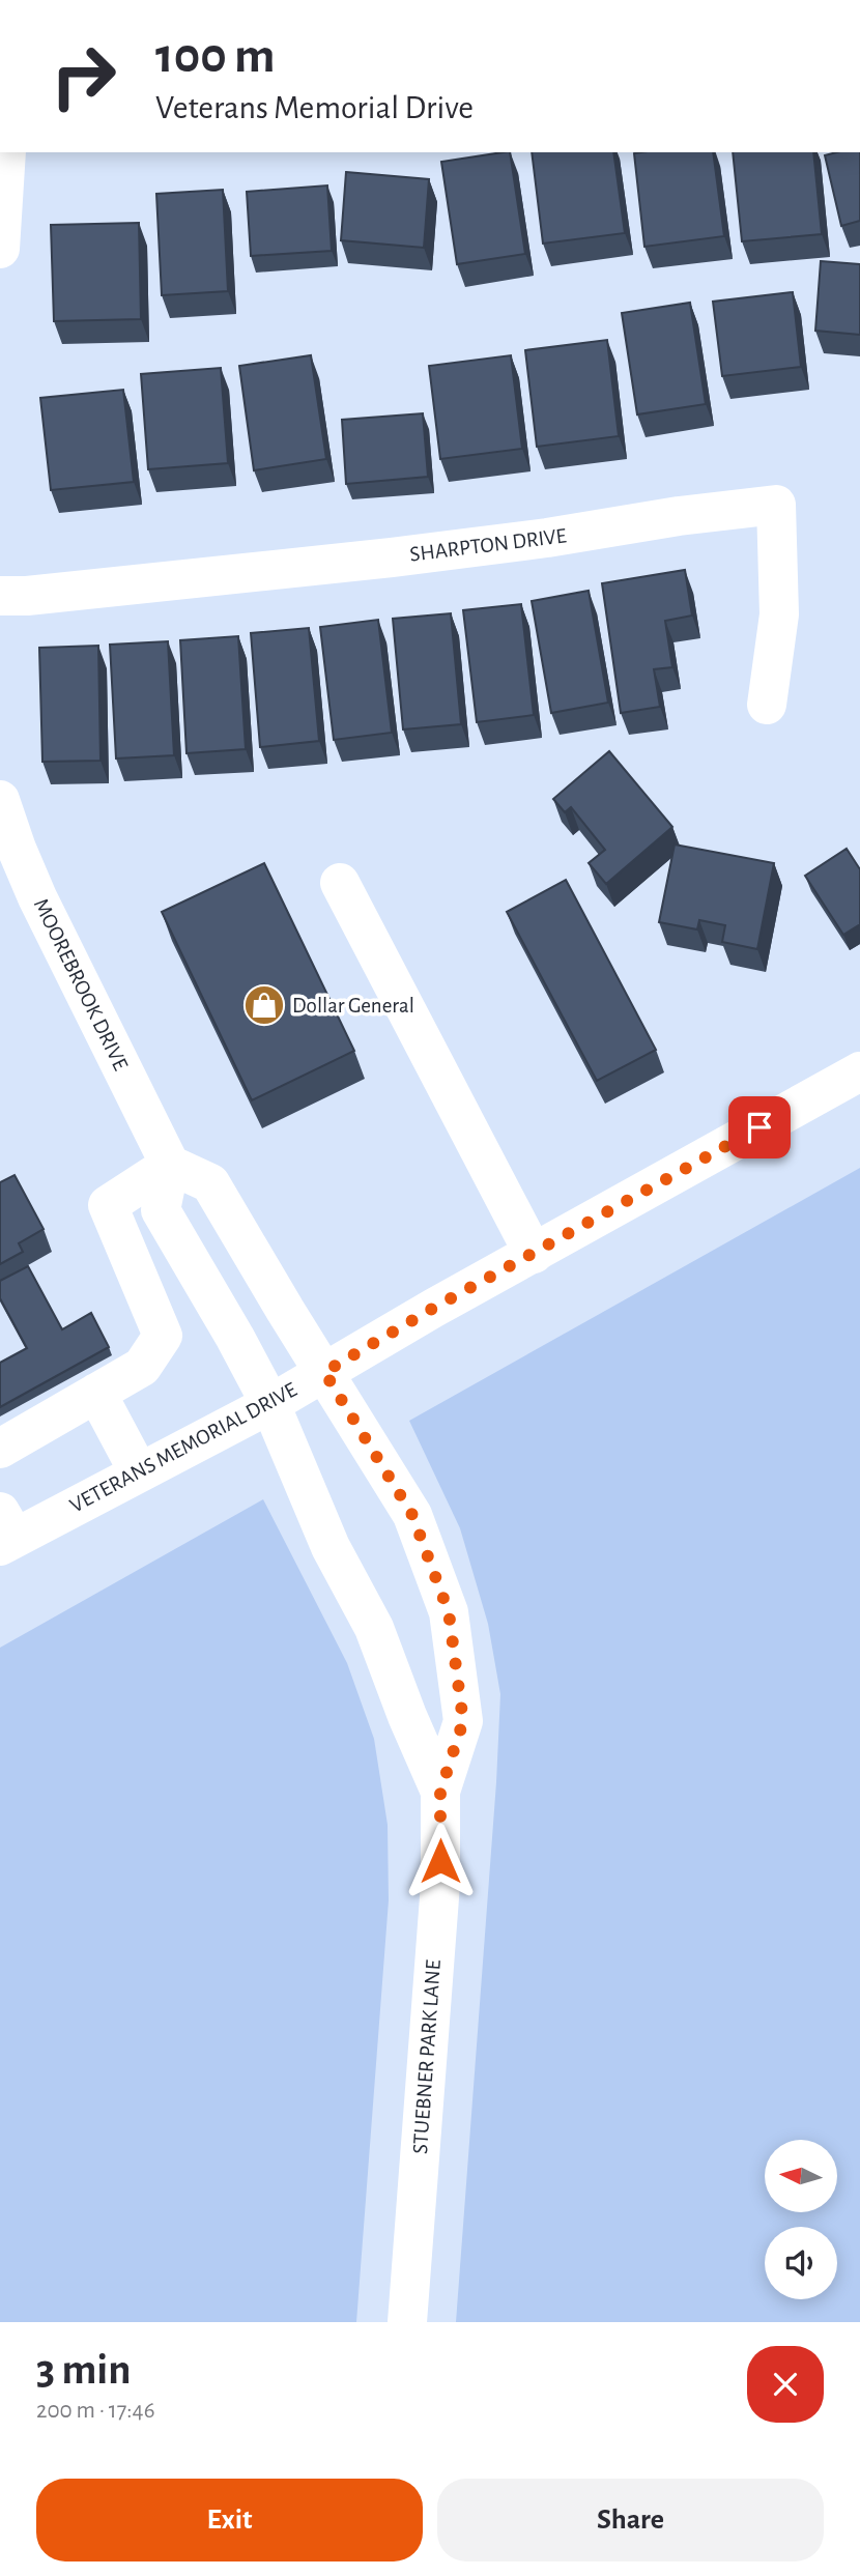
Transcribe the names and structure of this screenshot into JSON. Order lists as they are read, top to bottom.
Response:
{
  "streets": {
    "street": [
      "SHARPTON DRIVE",
      "MOOREBROOK DRIVE",
      "VETERANS MEMORIAL DRIVE",
      "STUEBNER PARK LANE"
    ]
  },
  "crossings": [
    ["VETERANS MEMORIAL DRIVE", "STUEBNER PARK LANE"]
  ],
  "places": {
    "shop": ["Dollar General"]
  },
  "north": "left",
  "page": {
    "turn": ["100 m", "Veterans Memorial Drive"],
    "heading": ["3 min", "200 m · 17:46"],
    "buttons": ["Exit", "Share"]
  }
}
